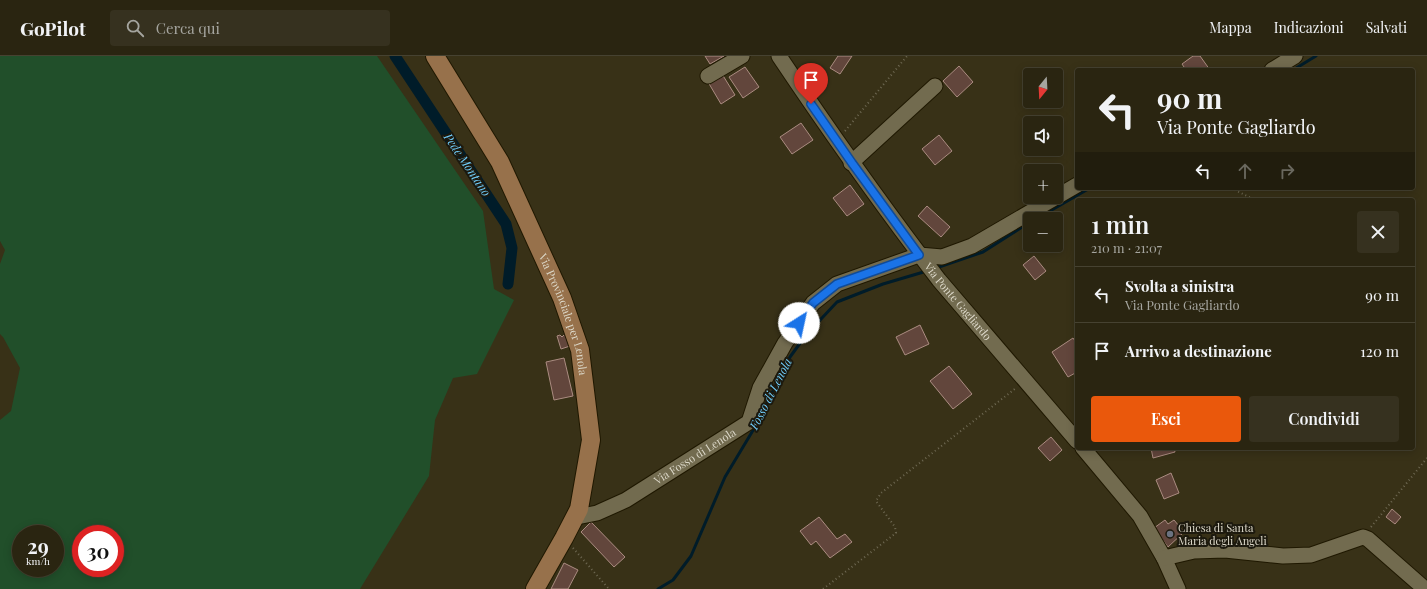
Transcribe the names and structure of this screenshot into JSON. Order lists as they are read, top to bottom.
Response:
{
  "streets": {
    "main road": ["Via Provinciale per Lenola"],
    "street": ["Via Ponte Gagliardo", "Via Fosso di Lenola"]
  },
  "crossings": [
    ["Via Ponte Gagliardo", "Via Fosso di Lenola"],
    ["Via Provinciale per Lenola", "Via Fosso di Lenola"]
  ],
  "water": ["Pede Montano", "Fosso di Lenola"],
  "places": ["Chiesa di Santa Maria degli Angeli"],
  "north": "bottom",
  "page": {
    "header": "GoPilot",
    "search": "Cerca qui",
    "nav": ["Mappa", "Indicazioni", "Salvati"],
    "map_buttons": ["+", "−"],
    "turn": ["90 m", "Via Ponte Gagliardo"],
    "heading": ["1 min", "210 m · 21:07"],
    "list": [
      {
        "name": "Svolta a sinistra",
        "note": "Via Ponte Gagliardo",
        "value": "90 m"
      },
      {
        "name": "Arrivo a destinazione",
        "value": "120 m"
      }
    ],
    "buttons": ["Esci", "Condividi"],
    "speed": "29 km/h",
    "limit": "30"
  }
}
